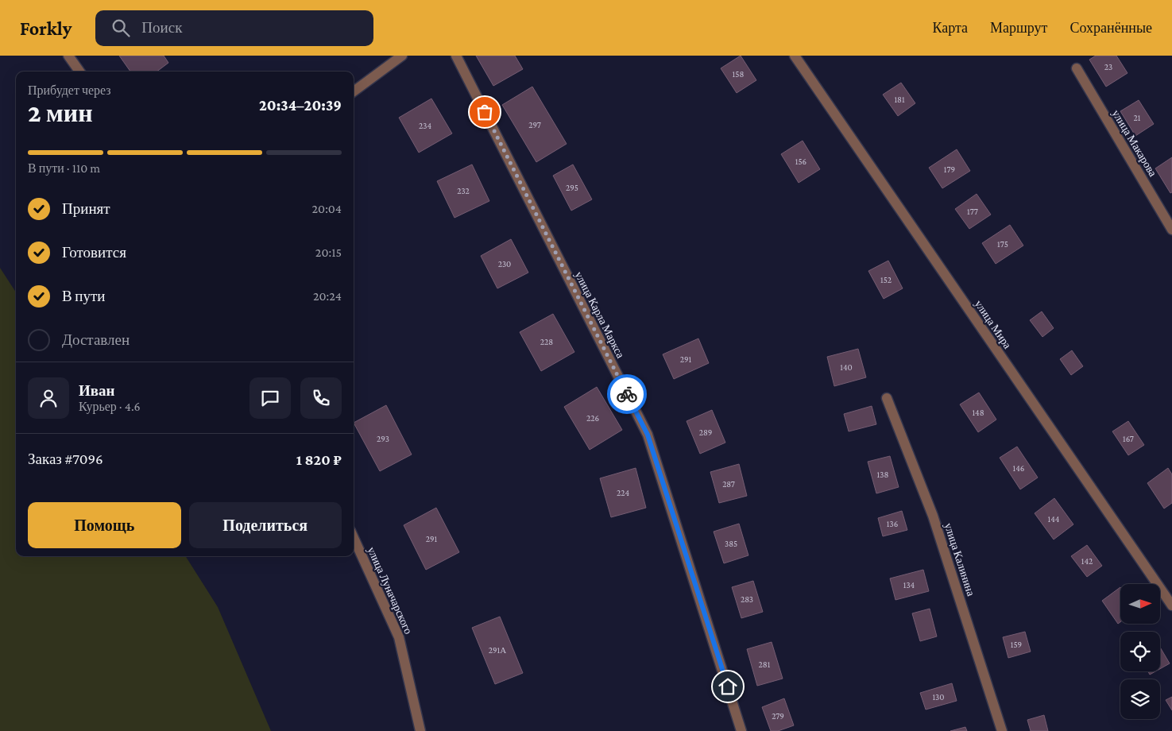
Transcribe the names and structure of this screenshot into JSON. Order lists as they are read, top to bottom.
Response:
{
  "streets": {
    "street": [
      "улица Макарова",
      "улица Карла Маркса",
      "улица Мира",
      "улица Калинина",
      "улица Луначарского"
    ]
  },
  "house_numbers": [
    "23",
    "158",
    "181",
    "21",
    "297",
    "234",
    "156",
    "179",
    "295",
    "232",
    "177",
    "175",
    "230",
    "152",
    "228",
    "291",
    "140",
    "148",
    "226",
    "289",
    "293",
    "167",
    "146",
    "138",
    "287",
    "224",
    "144",
    "136",
    "291",
    "385",
    "142",
    "134",
    "283",
    "159",
    "291А",
    "281",
    "130",
    "279"
  ],
  "north": "right",
  "page": {
    "header": "Forkly",
    "search": "Поиск",
    "nav": ["Карта", "Маршрут", "Сохранённые"],
    "heading": ["2 мин", "Прибудет через", "20:34–20:39"],
    "panel": [
      "Иван",
      "Курьер · 4.6",
      "Заказ #7096",
      "1 820 ₽"
    ],
    "bar": "В пути · 110 m",
    "list": [
      ["Принят", "20:04"],
      ["Готовится", "20:15"],
      ["В пути", "20:24"],
      "Доставлен"
    ],
    "buttons": ["Помощь", "Поделиться"]
  }
}
